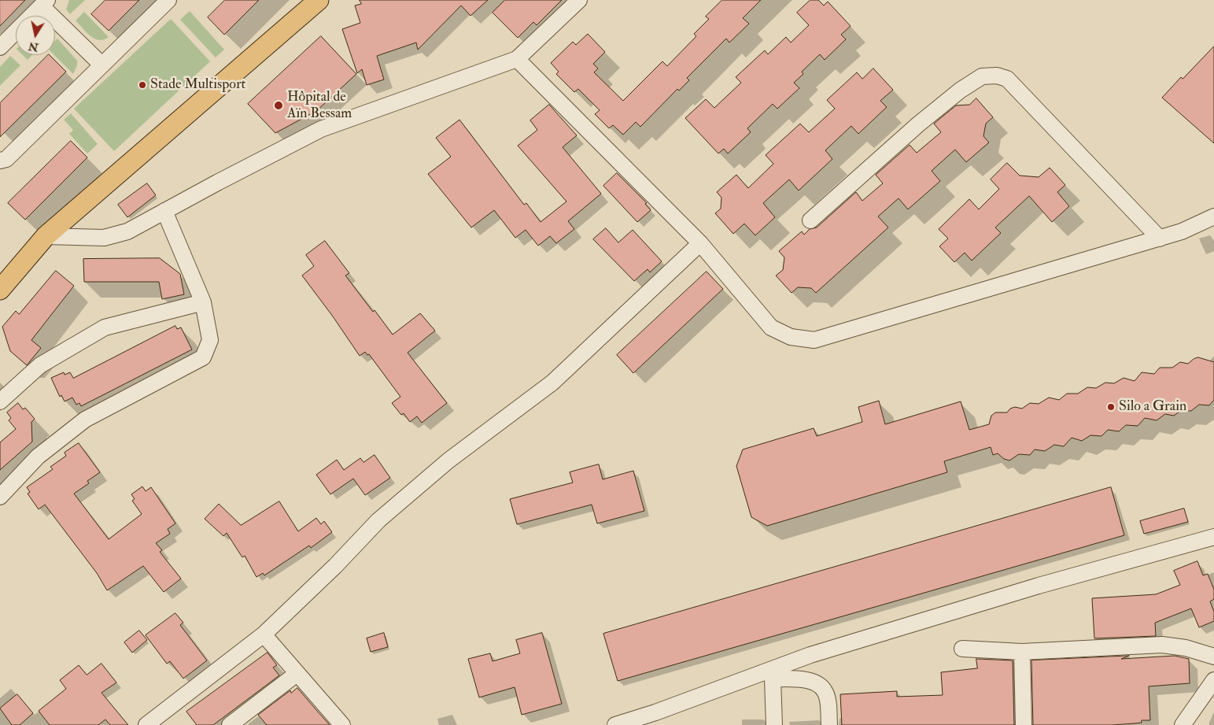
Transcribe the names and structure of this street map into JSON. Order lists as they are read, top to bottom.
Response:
{
  "places": ["Stade Multisport", "Hôpital de Aïn Bessam", "Silo a Grain"],
  "north": "bottom"
}
